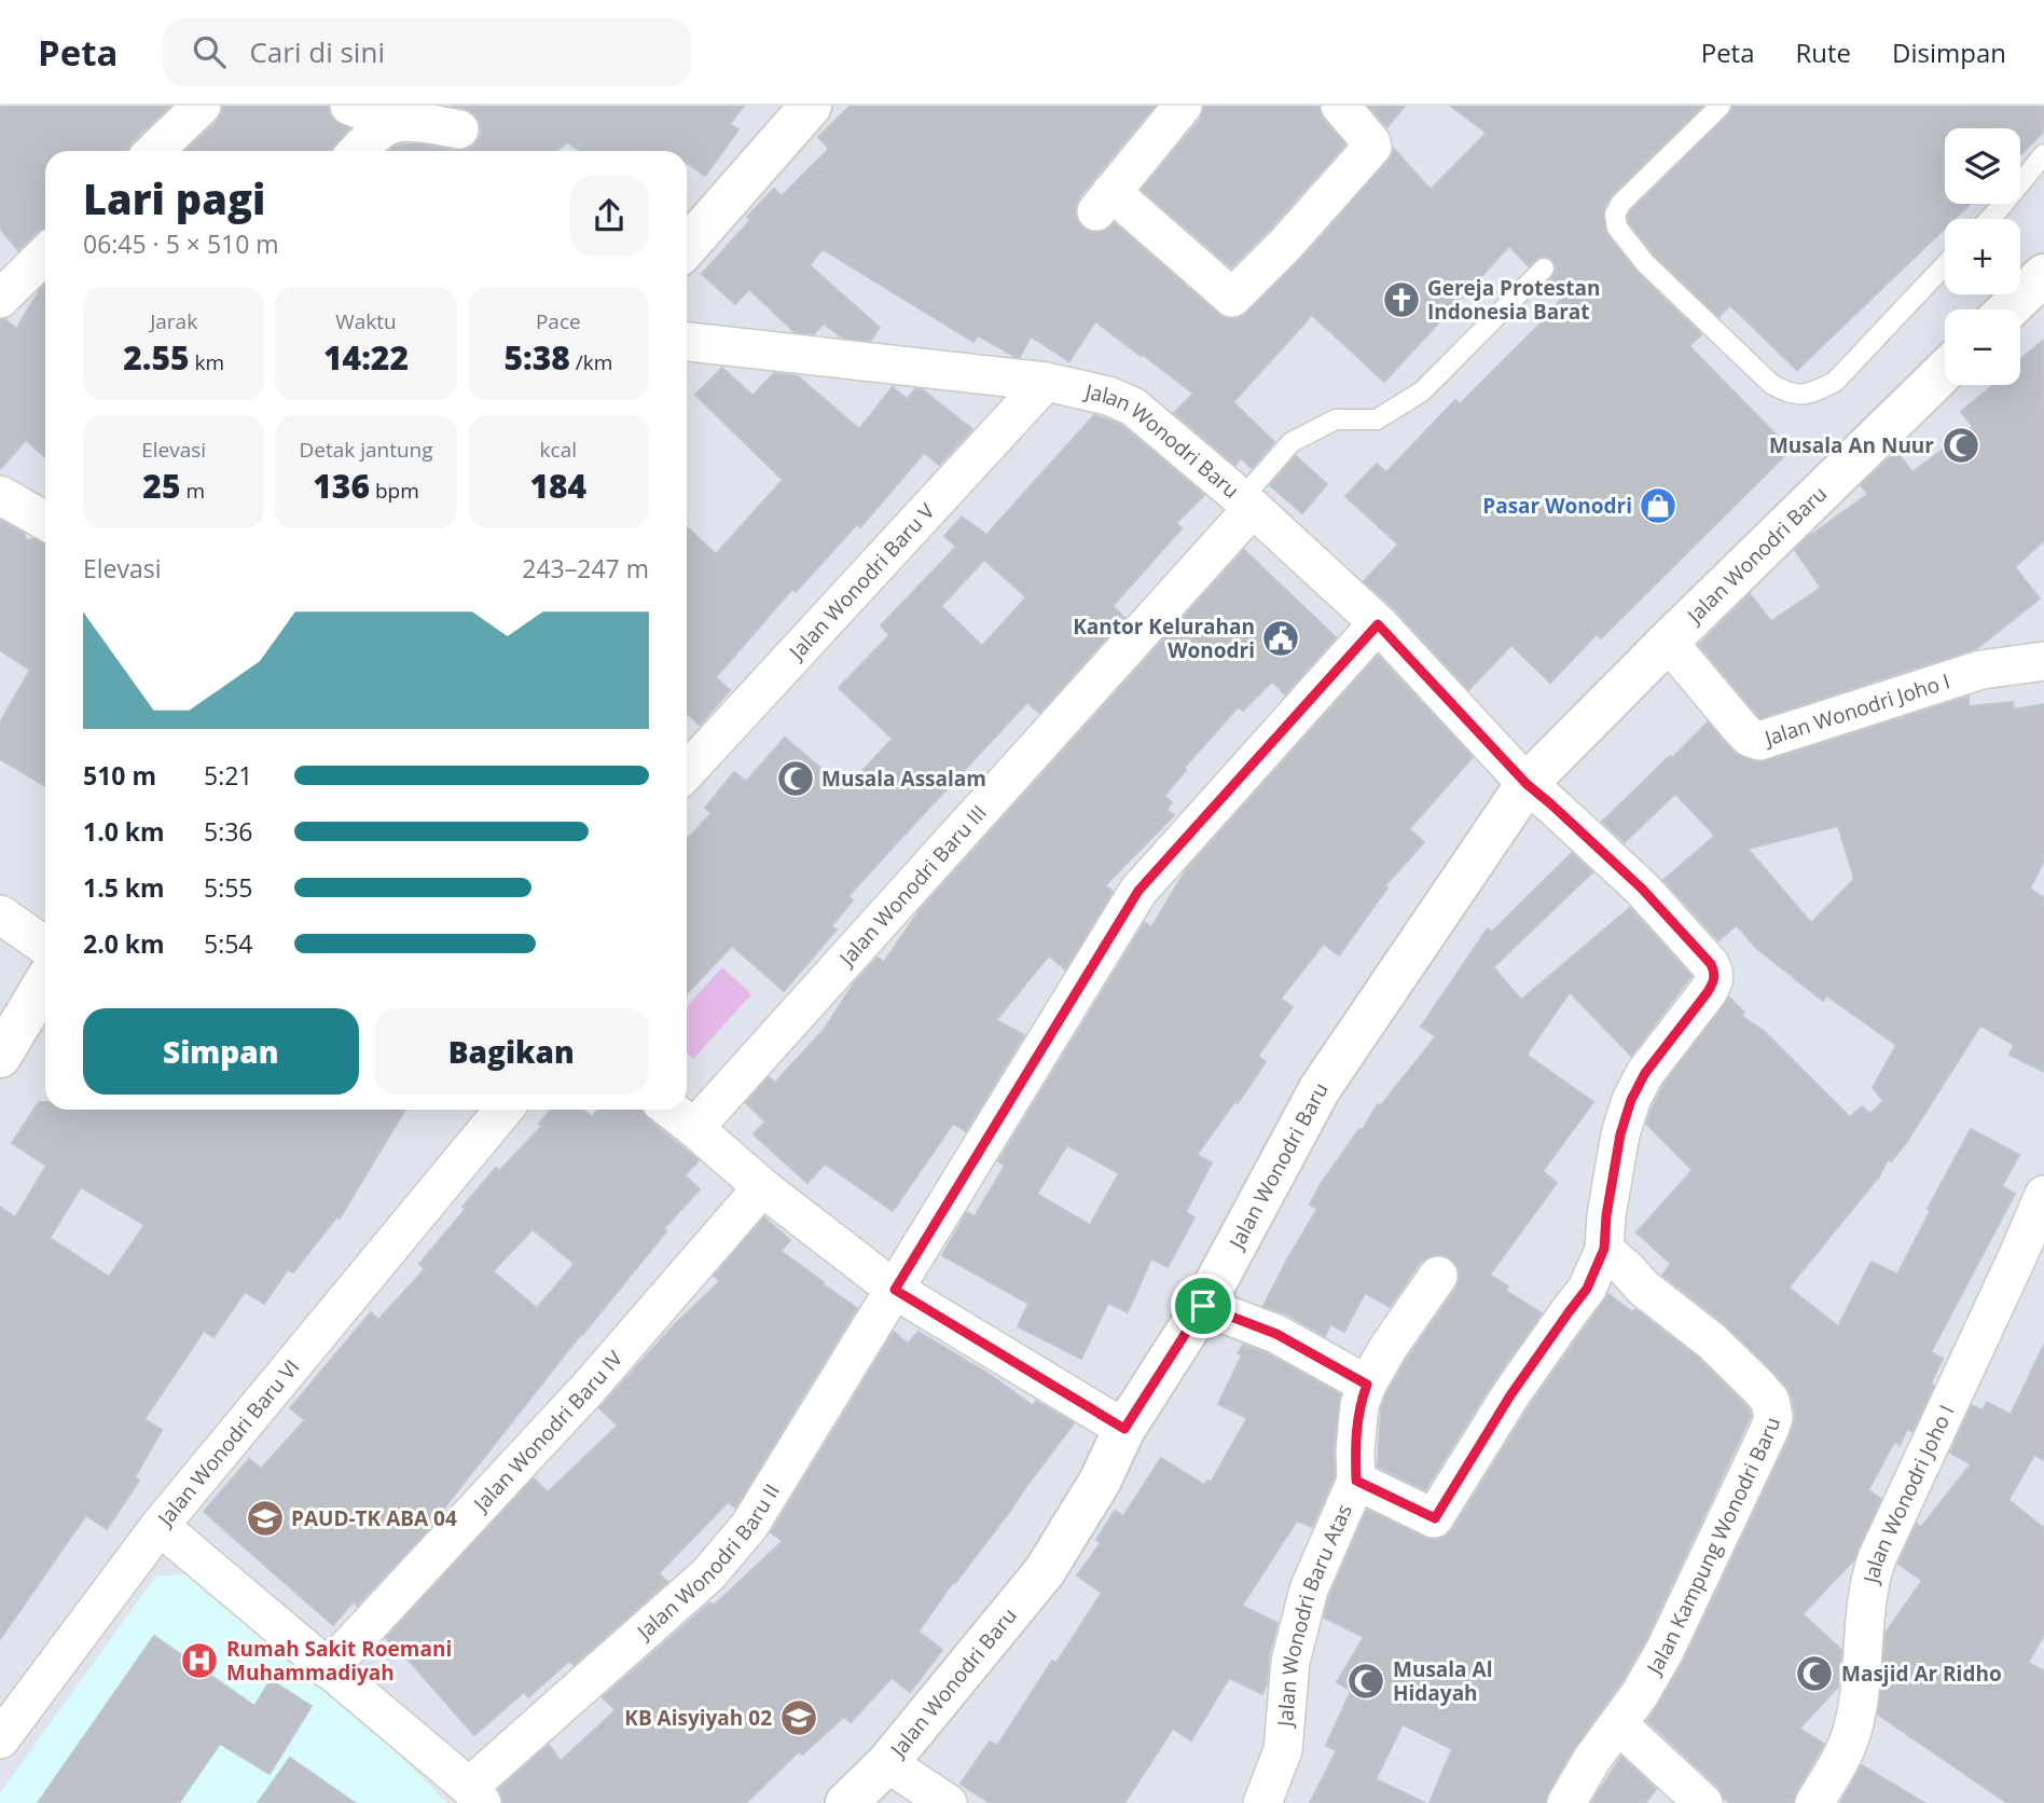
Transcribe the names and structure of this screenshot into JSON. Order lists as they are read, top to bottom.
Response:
{
  "streets": {
    "street": [
      "Jalan Wonodri Baru",
      "Jalan Wonodri Baru V",
      "Jalan Wonodri Joho I",
      "Jalan Wonodri Baru III",
      "Jalan Wonodri Baru IV",
      "Jalan Wonodri Baru VI",
      "Jalan Kampung Wonodri Baru",
      "Jalan Wonodri Baru II",
      "Jalan Wonodri Baru Atas"
    ]
  },
  "crossings": [
    ["Jalan Wonodri Baru", "Jalan Wonodri Baru V"],
    ["Jalan Wonodri Baru", "Jalan Wonodri Joho I"],
    ["Jalan Wonodri Baru", "Jalan Wonodri Baru III"],
    ["Jalan Wonodri Baru", "Jalan Wonodri Baru II"],
    ["Jalan Wonodri Baru IV", "Jalan Wonodri Baru VI"],
    ["Jalan Wonodri Baru VI", "Jalan Wonodri Baru II"]
  ],
  "places": {
    "church": ["Gereja Protestan Indonesia Barat"],
    "mosque": [
      "Musala An Nuur",
      "Musala Assalam",
      "Masjid Ar Ridho",
      "Musala Al Hidayah"
    ],
    "shop": ["Pasar Wonodri"],
    "public building": ["Kantor Kelurahan Wonodri"],
    "school or university": ["PAUD-TK ABA 04", "KB Aisyiyah 02"],
    "hospital": ["Rumah Sakit Roemani Muhammadiyah"]
  },
  "page": {
    "header": "Peta",
    "search": "Cari di sini",
    "nav": ["Peta", "Rute", "Disimpan"],
    "map_buttons": ["+", "−"],
    "heading": ["Lari pagi", "06:45 · 5 × 510 m"],
    "stats": [
      ["Jarak", "2.55 km"],
      ["Waktu", "14:22"],
      ["Pace", "5:38 /km"],
      ["Elevasi", "25 m"],
      ["Detak jantung", "136 bpm"],
      ["kcal", "184"]
    ],
    "chart": ["Elevasi", "243–247 m"],
    "list": [
      {
        "name": "510 m",
        "note": "5:21"
      },
      {
        "name": "1.0 km",
        "note": "5:36"
      },
      {
        "name": "1.5 km",
        "note": "5:55"
      },
      {
        "name": "2.0 km",
        "note": "5:54"
      }
    ],
    "buttons": ["Simpan", "Bagikan"]
  }
}
